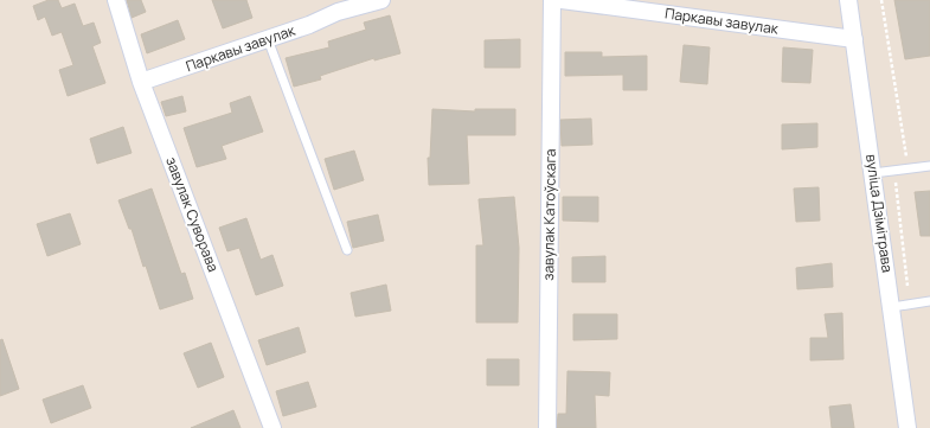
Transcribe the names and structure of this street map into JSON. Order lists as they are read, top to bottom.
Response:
{
  "streets": {
    "street": [
      "Паркавы завулак",
      "вуліца Дзімітрава",
      "завулак Суворава",
      "завулак Катоўскага"
    ]
  },
  "crossings": [
    ["Паркавы завулак", "вуліца Дзімітрава"],
    ["Паркавы завулак", "завулак Суворава"]
  ]
}
